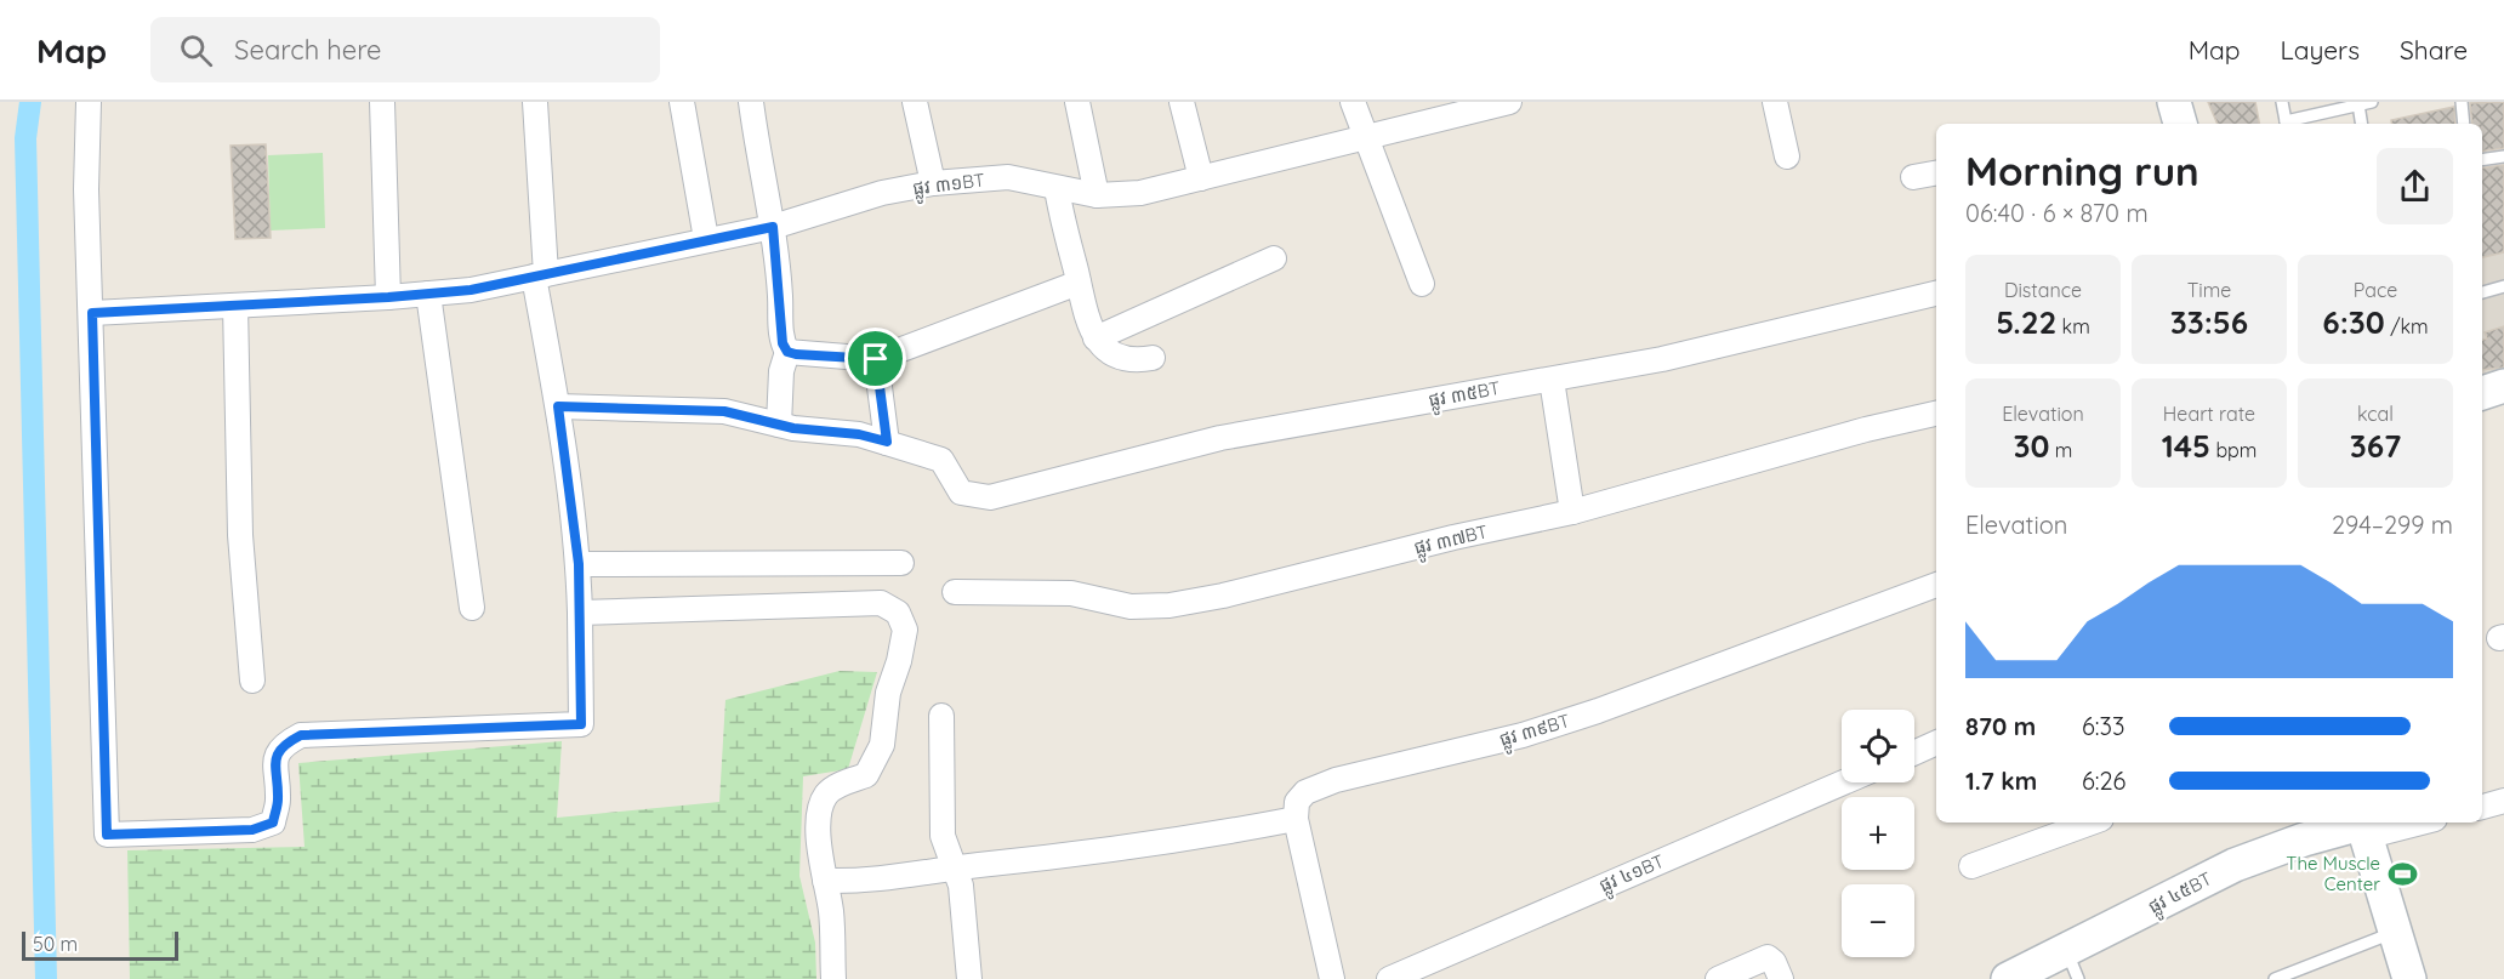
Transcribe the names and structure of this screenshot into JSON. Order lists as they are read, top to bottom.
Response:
{
  "streets": {
    "street": [
      "ផ្លូវ ៣១BT",
      "ផ្លូវ ៣៥BT",
      "ផ្លូវ ៣៧BT",
      "ផ្លូវ ៣៩BT",
      "ផ្លូវ ៤១BT",
      "ផ្លូវ ៤៥BT"
    ]
  },
  "places": {
    "sports": ["The Muscle Center"]
  },
  "scale_bar": "50 m",
  "page": {
    "header": "Map",
    "search": "Search here",
    "nav": ["Map", "Layers", "Share"],
    "heading": ["Morning run", "06:40 · 6 × 870 m"],
    "stats": [
      ["Distance", "5.22 km"],
      ["Time", "33:56"],
      ["Pace", "6:30 /km"],
      ["Elevation", "30 m"],
      ["Heart rate", "145 bpm"],
      ["kcal", "367"]
    ],
    "chart": ["Elevation", "294–299 m"],
    "list": [
      {
        "name": "870 m",
        "note": "6:33"
      },
      {
        "name": "1.7 km",
        "note": "6:26"
      }
    ],
    "map_buttons": ["+", "−"],
    "scale": "50 m"
  }
}
